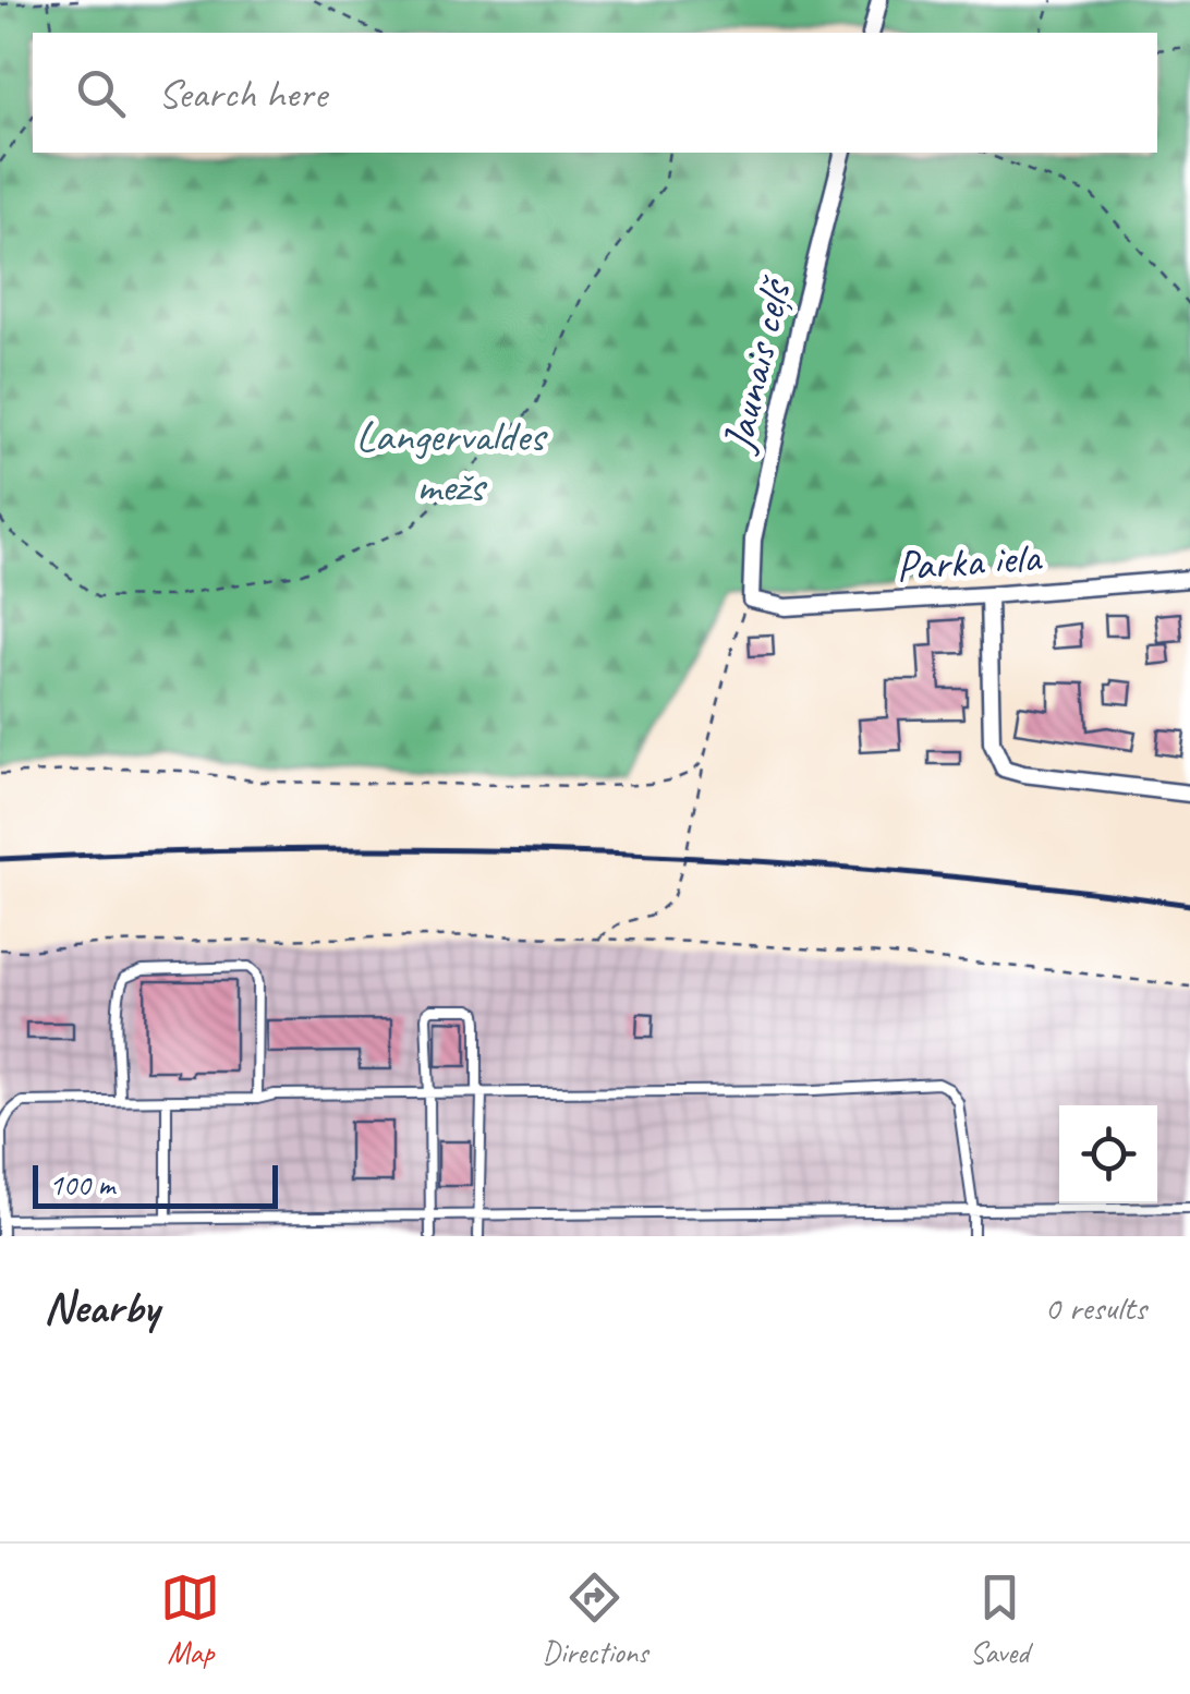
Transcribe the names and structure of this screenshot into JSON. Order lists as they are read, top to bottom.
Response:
{
  "streets": {
    "street": ["Jaunais ceļš", "Parka iela"]
  },
  "crossings": [
    ["Jaunais ceļš", "Parka iela"]
  ],
  "parks": ["Langervaldes mežs"],
  "scale_bar": "100 m",
  "page": {
    "search": "Search here",
    "scale": "100 m",
    "heading": ["Nearby", "0 results"],
    "nav": ["Map", "Directions", "Saved"]
  }
}
